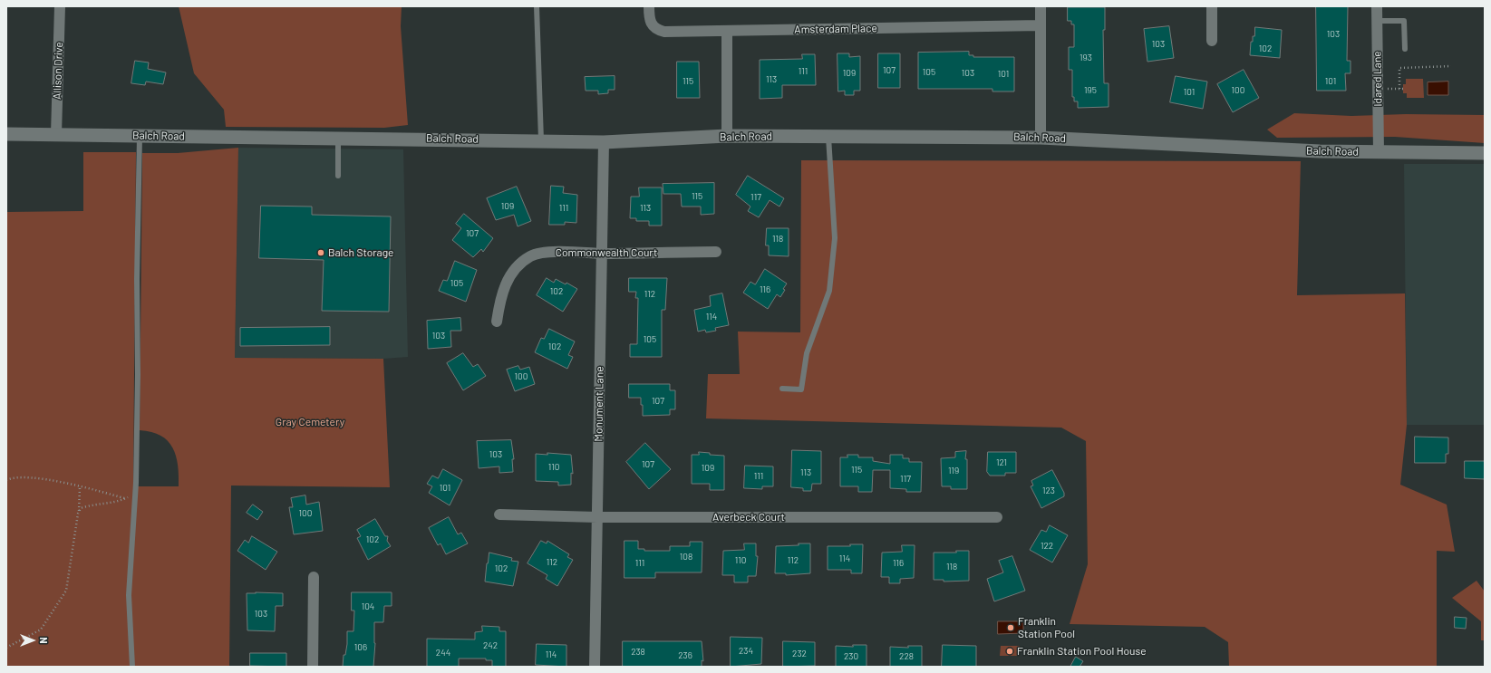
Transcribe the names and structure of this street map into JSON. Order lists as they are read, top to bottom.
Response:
{
  "streets": {
    "street": [
      "Amsterdam Place",
      "Allison Drive",
      "Idared Lane",
      "Balch Road",
      "Commonwealth Court",
      "Monument Lane",
      "Averbeck Court"
    ]
  },
  "crossings": [
    ["Allison Drive", "Balch Road"],
    ["Idared Lane", "Balch Road"],
    ["Balch Road", "Monument Lane"],
    ["Commonwealth Court", "Monument Lane"],
    ["Monument Lane", "Averbeck Court"]
  ],
  "parks": ["Gray Cemetery"],
  "places": ["Balch Storage", "Franklin Station Pool", "Franklin Station Pool House"],
  "house_numbers": [
    "103",
    "103",
    "102",
    "193",
    "107",
    "111",
    "105",
    "109",
    "103",
    "101",
    "113",
    "115",
    "101",
    "195",
    "100",
    "101",
    "115",
    "117",
    "109",
    "111",
    "113",
    "107",
    "118",
    "105",
    "116",
    "102",
    "112",
    "114",
    "103",
    "105",
    "102",
    "100",
    "107",
    "103",
    "121",
    "107",
    "110",
    "109",
    "115",
    "119",
    "113",
    "111",
    "117",
    "101",
    "123",
    "100",
    "102",
    "122",
    "108",
    "114",
    "110",
    "112",
    "112",
    "111",
    "116",
    "118",
    "102",
    "104",
    "103",
    "242",
    "106",
    "234",
    "238",
    "244",
    "232",
    "114",
    "236",
    "230",
    "228"
  ],
  "north": "right"
}
